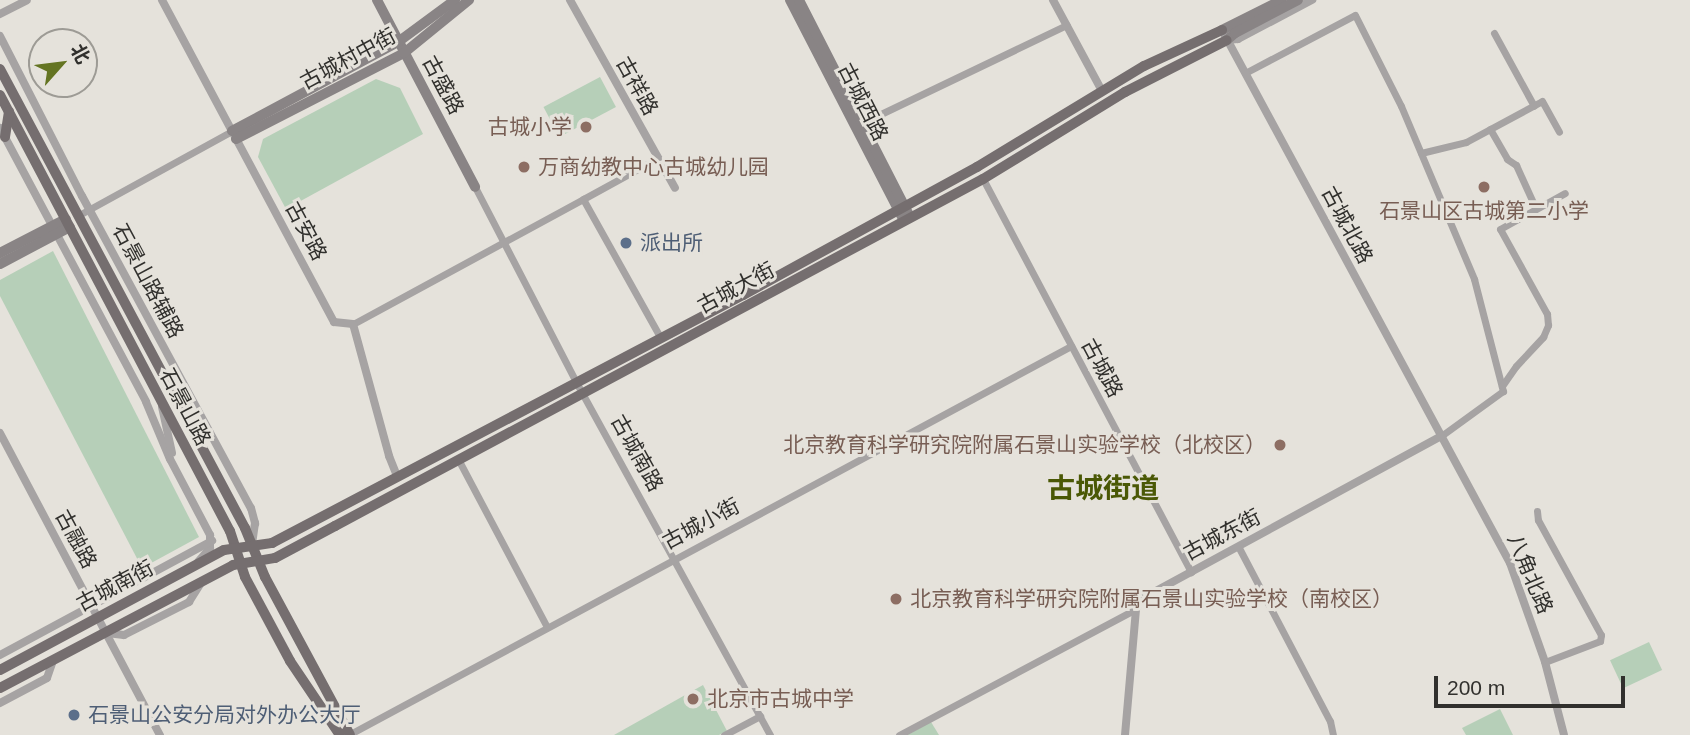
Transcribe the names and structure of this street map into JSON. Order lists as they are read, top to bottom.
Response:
{
  "streets": {
    "main road": [
      "古城村中街",
      "古盛路",
      "古城西路",
      "古城大街",
      "石景山路",
      "古城南街"
    ],
    "street": [
      "古祥路",
      "古城北路",
      "古安路",
      "石景山路辅路",
      "古城路",
      "古城南路",
      "古城小街",
      "古城东街",
      "古融路",
      "八角北路"
    ]
  },
  "crossings": [
    ["古城村中街", "古盛路"],
    ["古城村中街", "古安路"],
    ["古盛路", "古城南路"],
    ["古城西路", "古城大街"],
    ["古城北路", "古城大街"],
    ["古城北路", "古城东街"],
    ["古城北路", "八角北路"],
    ["石景山路辅路", "古城大街"],
    ["石景山路辅路", "石景山路"],
    ["石景山路辅路", "古城南街"],
    ["古城大街", "古城路"],
    ["古城大街", "石景山路"],
    ["古城大街", "古城南路"],
    ["古城大街", "古城南街"],
    ["古城路", "古城小街"],
    ["古城路", "古城东街"],
    ["石景山路", "古城南街"],
    ["古城南路", "古城小街"],
    ["古城东街", "八角北路"],
    ["古融路", "古城南街"]
  ],
  "districts": ["古城街道"],
  "places": [
    "古城小学",
    "万商幼教中心古城幼儿园",
    "石景山区古城第二小学",
    "派出所",
    "北京教育科学研究院附属石景山实验学校（北校区）",
    "北京教育科学研究院附属石景山实验学校（南校区）",
    "北京市古城中学",
    "石景山公安分局对外办公大厅"
  ],
  "scale_bar": "200 m",
  "north": "top right"
}
